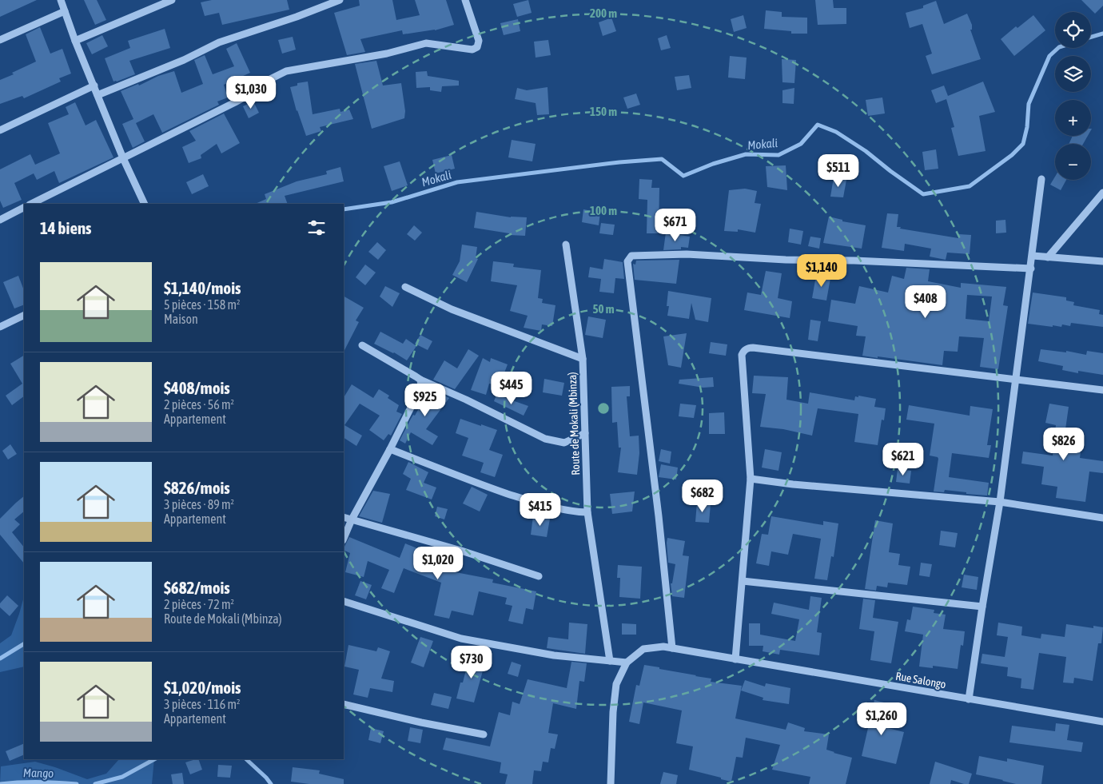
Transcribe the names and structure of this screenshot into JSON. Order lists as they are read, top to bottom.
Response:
{
  "streets": {
    "street": ["Route de Mokali (Mbinza)", "Rue Salongo"]
  },
  "water": ["Mokali", "Mango"],
  "page": {
    "map_buttons": ["+", "−"],
    "price": [
      "$1,030",
      "$511",
      "$671",
      "$1,140",
      "$408",
      "$445",
      "$925",
      "$826",
      "$621",
      "$682",
      "$415",
      "$1,020",
      "$730",
      "$1,260"
    ],
    "heading": "14 biens",
    "list": [
      {
        "name": "$1,140/mois",
        "note": "5 pièces · 158 m² · Maison"
      },
      {
        "name": "$408/mois",
        "note": "2 pièces · 56 m² · Appartement"
      },
      {
        "name": "$826/mois",
        "note": "3 pièces · 89 m² · Appartement"
      },
      {
        "name": "$682/mois",
        "note": "2 pièces · 72 m² · Route de Mokali (Mbinza)"
      },
      {
        "name": "$1,020/mois",
        "note": "3 pièces · 116 m² · Appartement"
      }
    ]
  },
  "rings": [
    "200 m",
    "150 m",
    "100 m",
    "50 m"
  ]
}
